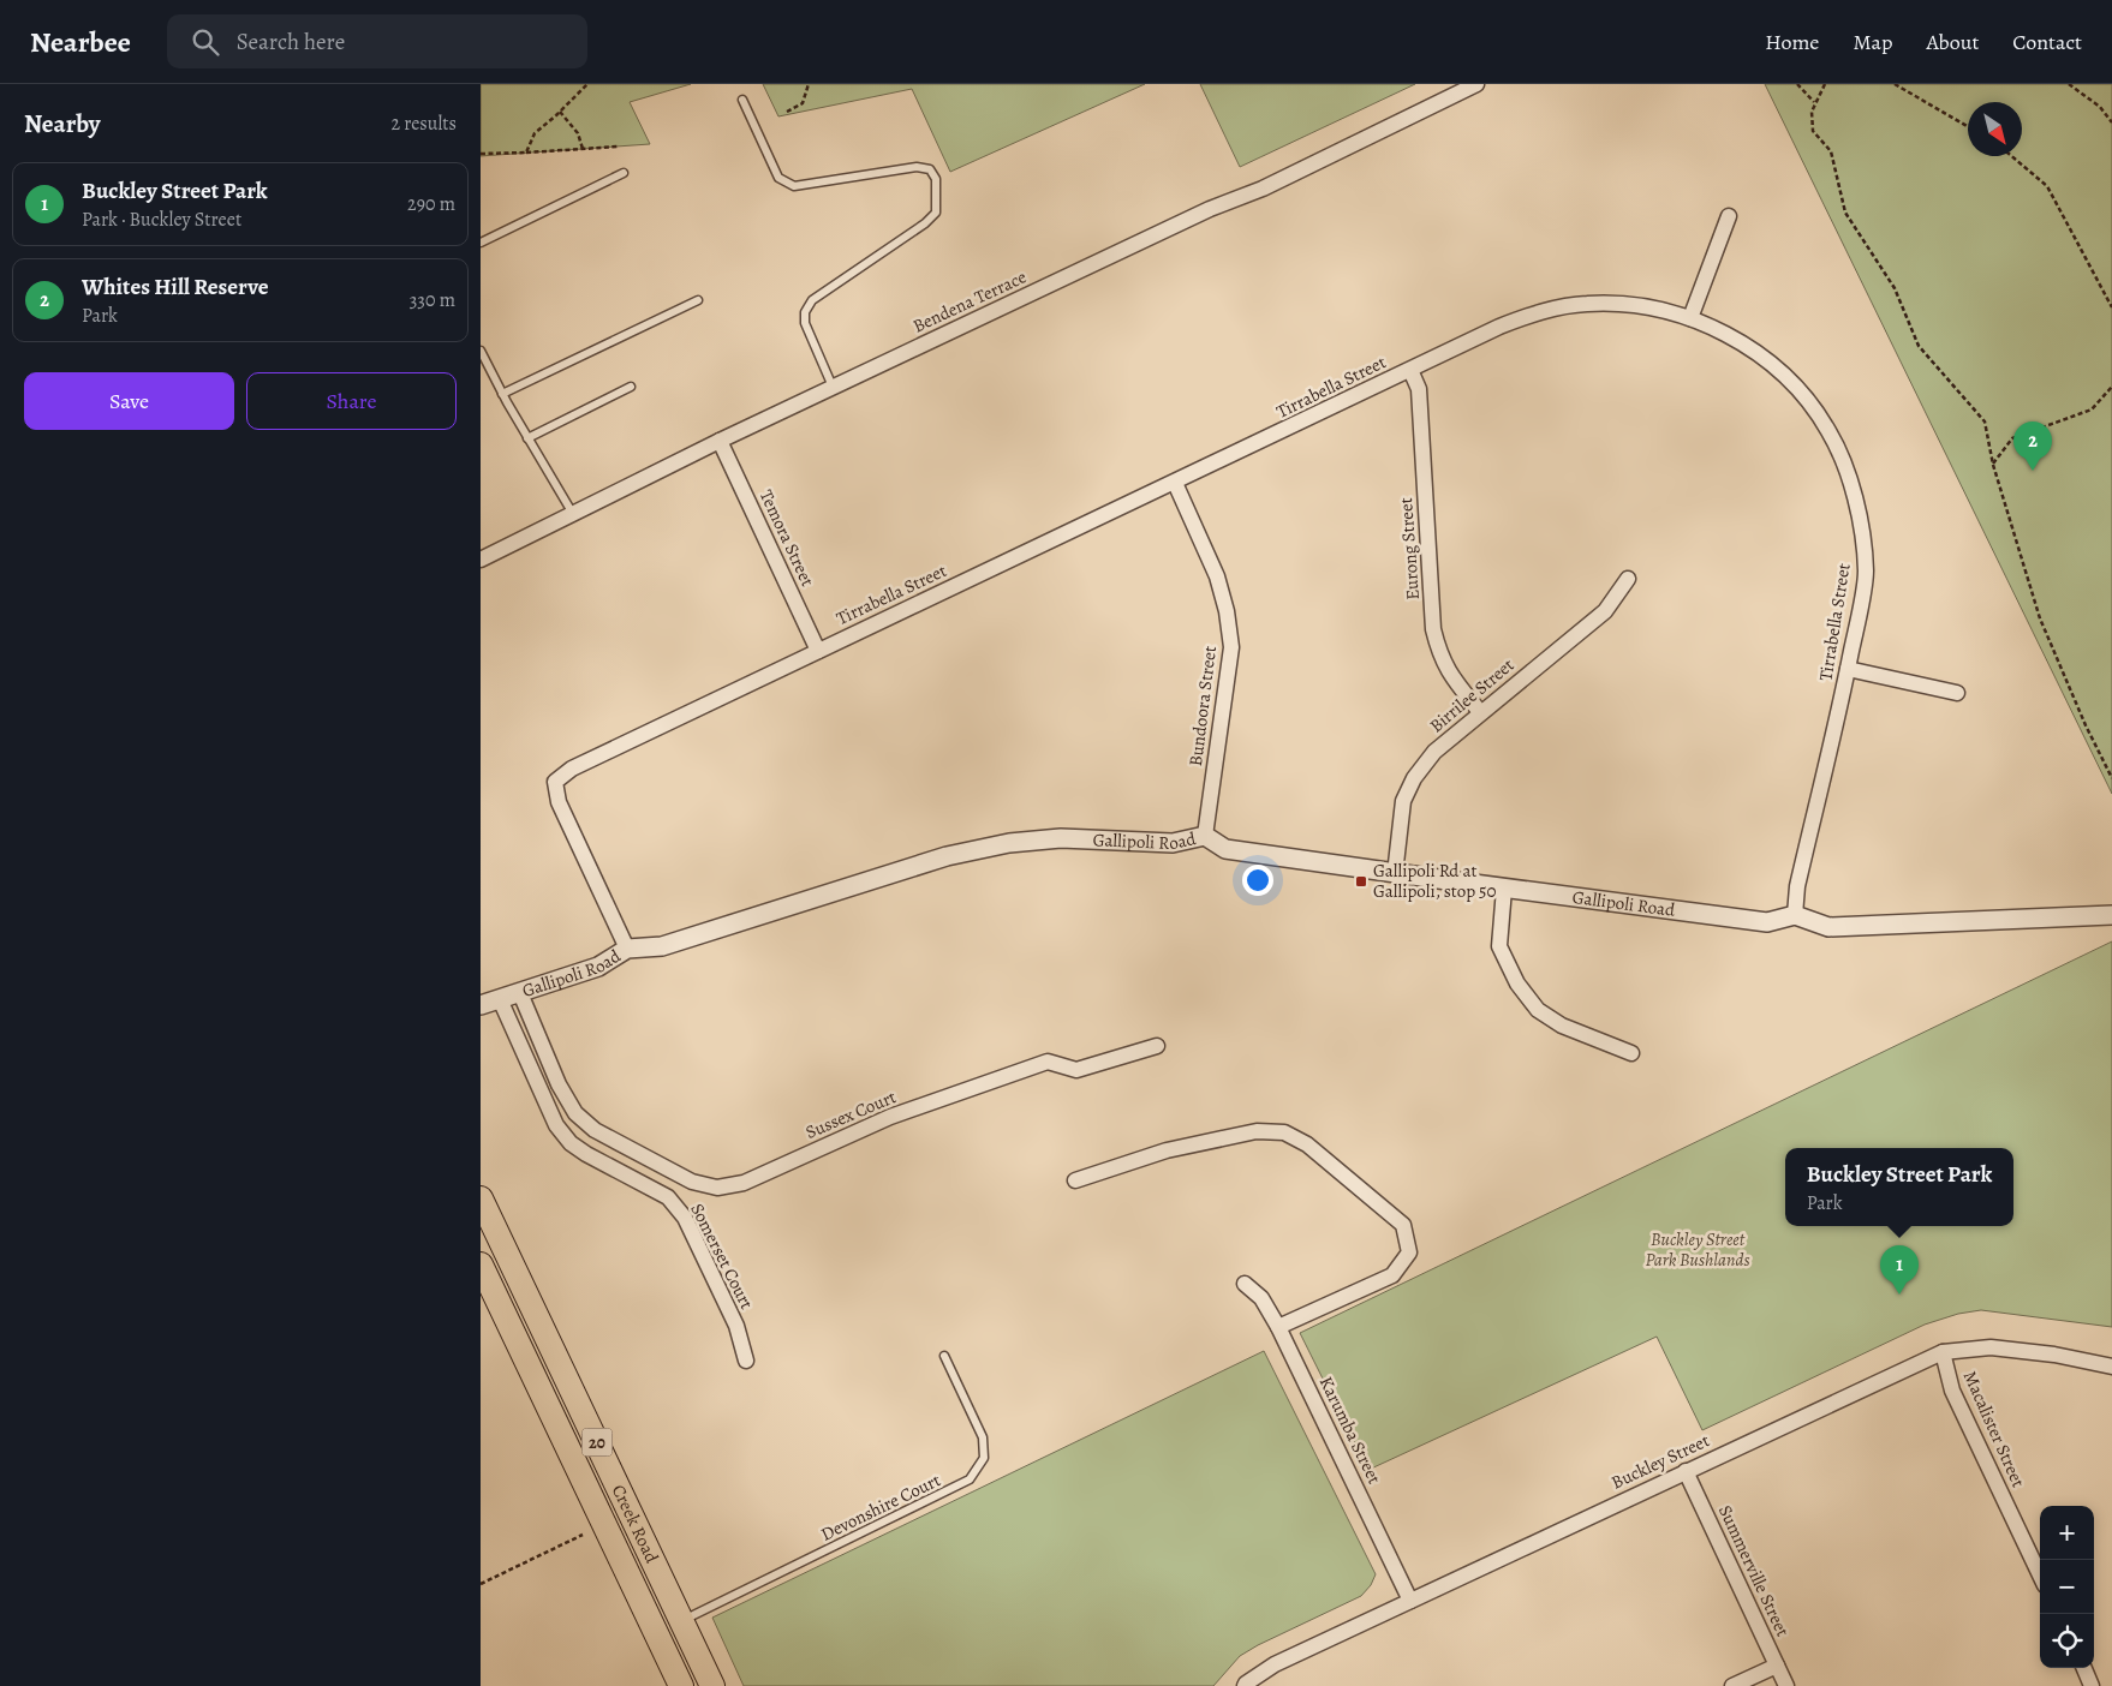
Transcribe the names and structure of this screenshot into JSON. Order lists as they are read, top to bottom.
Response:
{
  "streets": {
    "main road": ["20", "Creek Road"],
    "street": [
      "Bendena Terrace",
      "Tirrabella Street",
      "Temora Street",
      "Eurong Street",
      "Birrilee Street",
      "Bundoora Street",
      "Gallipoli Road",
      "Sussex Court",
      "Somerset Court",
      "Macalister Street",
      "Karumba Street",
      "Buckley Street",
      "Summerville Street"
    ],
    "lane": ["Devonshire Court"]
  },
  "crossings": [
    ["Bendena Terrace", "Temora Street"],
    ["Tirrabella Street", "Temora Street"],
    ["Tirrabella Street", "Eurong Street"],
    ["Tirrabella Street", "Bundoora Street"],
    ["Tirrabella Street", "Gallipoli Road"],
    ["Eurong Street", "Birrilee Street"],
    ["Birrilee Street", "Gallipoli Road"],
    ["Bundoora Street", "Gallipoli Road"],
    ["Gallipoli Road", "Sussex Court"],
    ["Macalister Street", "Buckley Street"],
    ["Karumba Street", "Buckley Street"],
    ["Buckley Street", "Summerville Street"],
    ["Devonshire Court", "Creek Road"]
  ],
  "parks": ["Buckley Street Park Bushlands"],
  "places": {
    "transit": ["Gallipoli Rd at Gallipoli, stop 50"]
  },
  "north": "bottom right",
  "page": {
    "header": "Nearbee",
    "search": "Search here",
    "nav": [
      "Home",
      "Map",
      "About",
      "Contact"
    ],
    "heading": ["Nearby", "2 results"],
    "list": [
      {
        "mark": "1",
        "name": "Buckley Street Park",
        "note": "Park · Buckley Street",
        "value": "290 m"
      },
      {
        "mark": "2",
        "name": "Whites Hill Reserve",
        "note": "Park",
        "value": "330 m"
      }
    ],
    "buttons": ["Save", "Share"],
    "pins": ["2", "1"],
    "popup": ["Buckley Street Park", "Park"],
    "map_buttons": ["+", "−"]
  }
}
